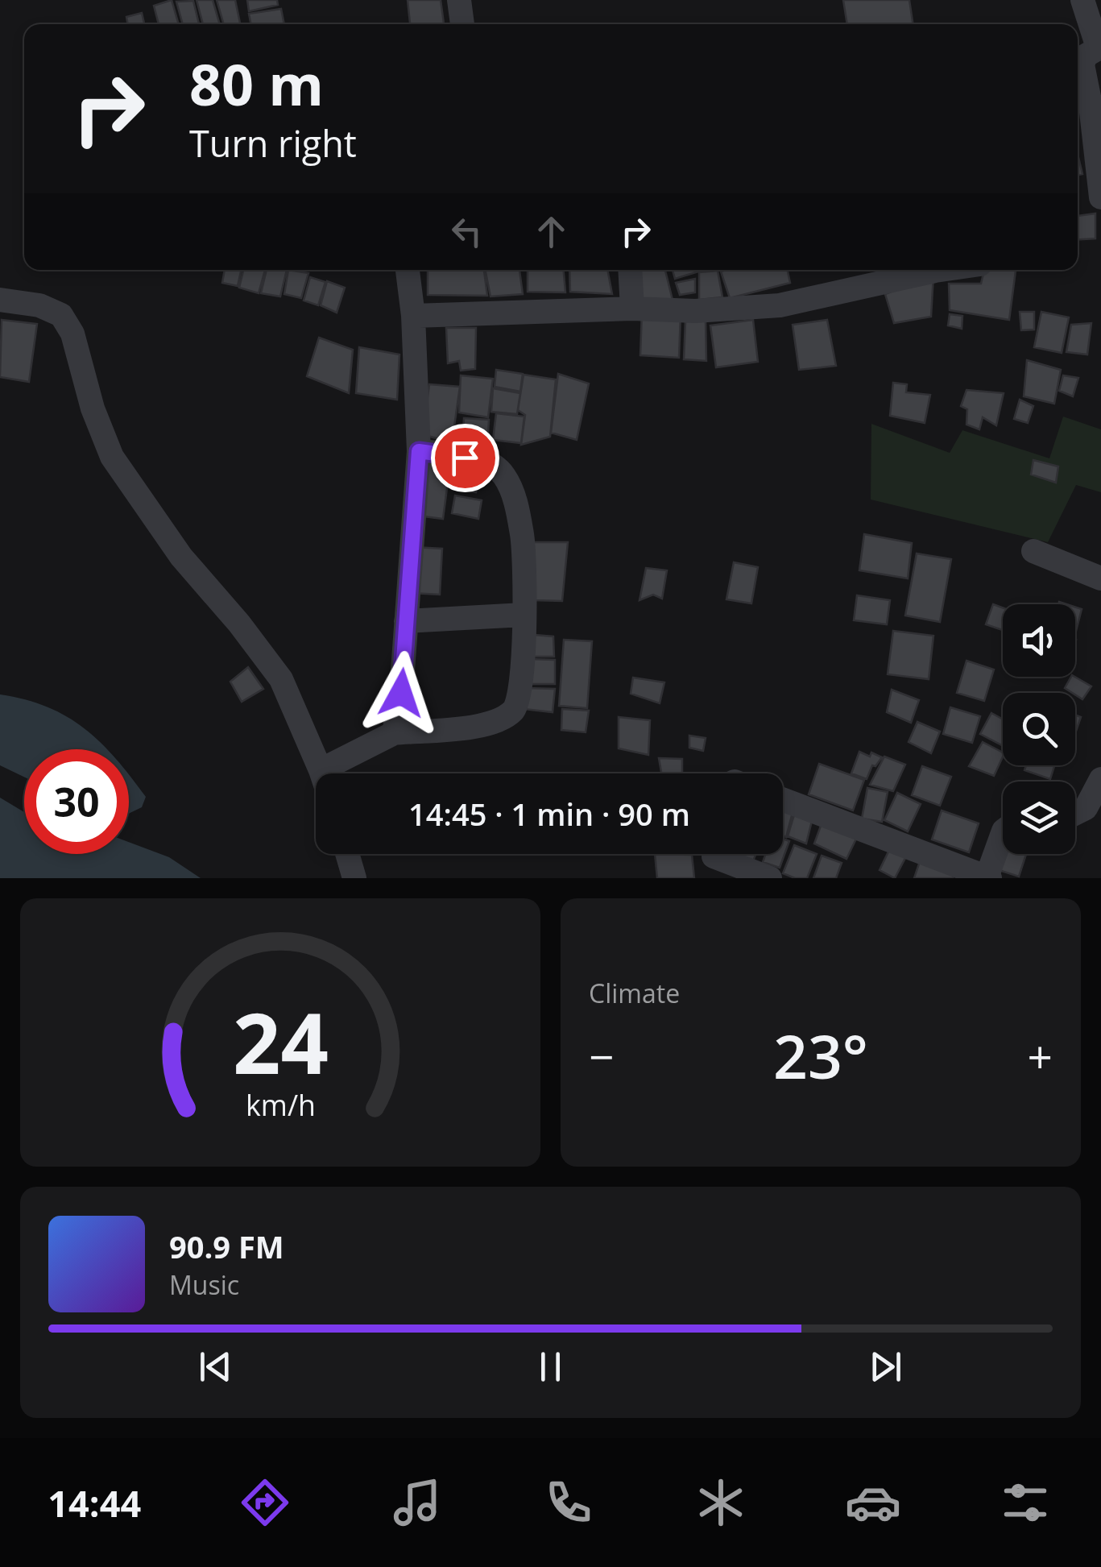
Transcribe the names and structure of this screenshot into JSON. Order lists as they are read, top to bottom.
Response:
{
  "page": {
    "turn": ["80 m", "Turn right"],
    "limit": "30",
    "trip": "14:45 · 1 min · 90 m",
    "tile": "Climate",
    "heat": ["−", "23°", "+"],
    "song": ["90.9 FM", "Music"],
    "tabs": "14:44",
    "gauge": ["24", "km/h"]
  }
}
